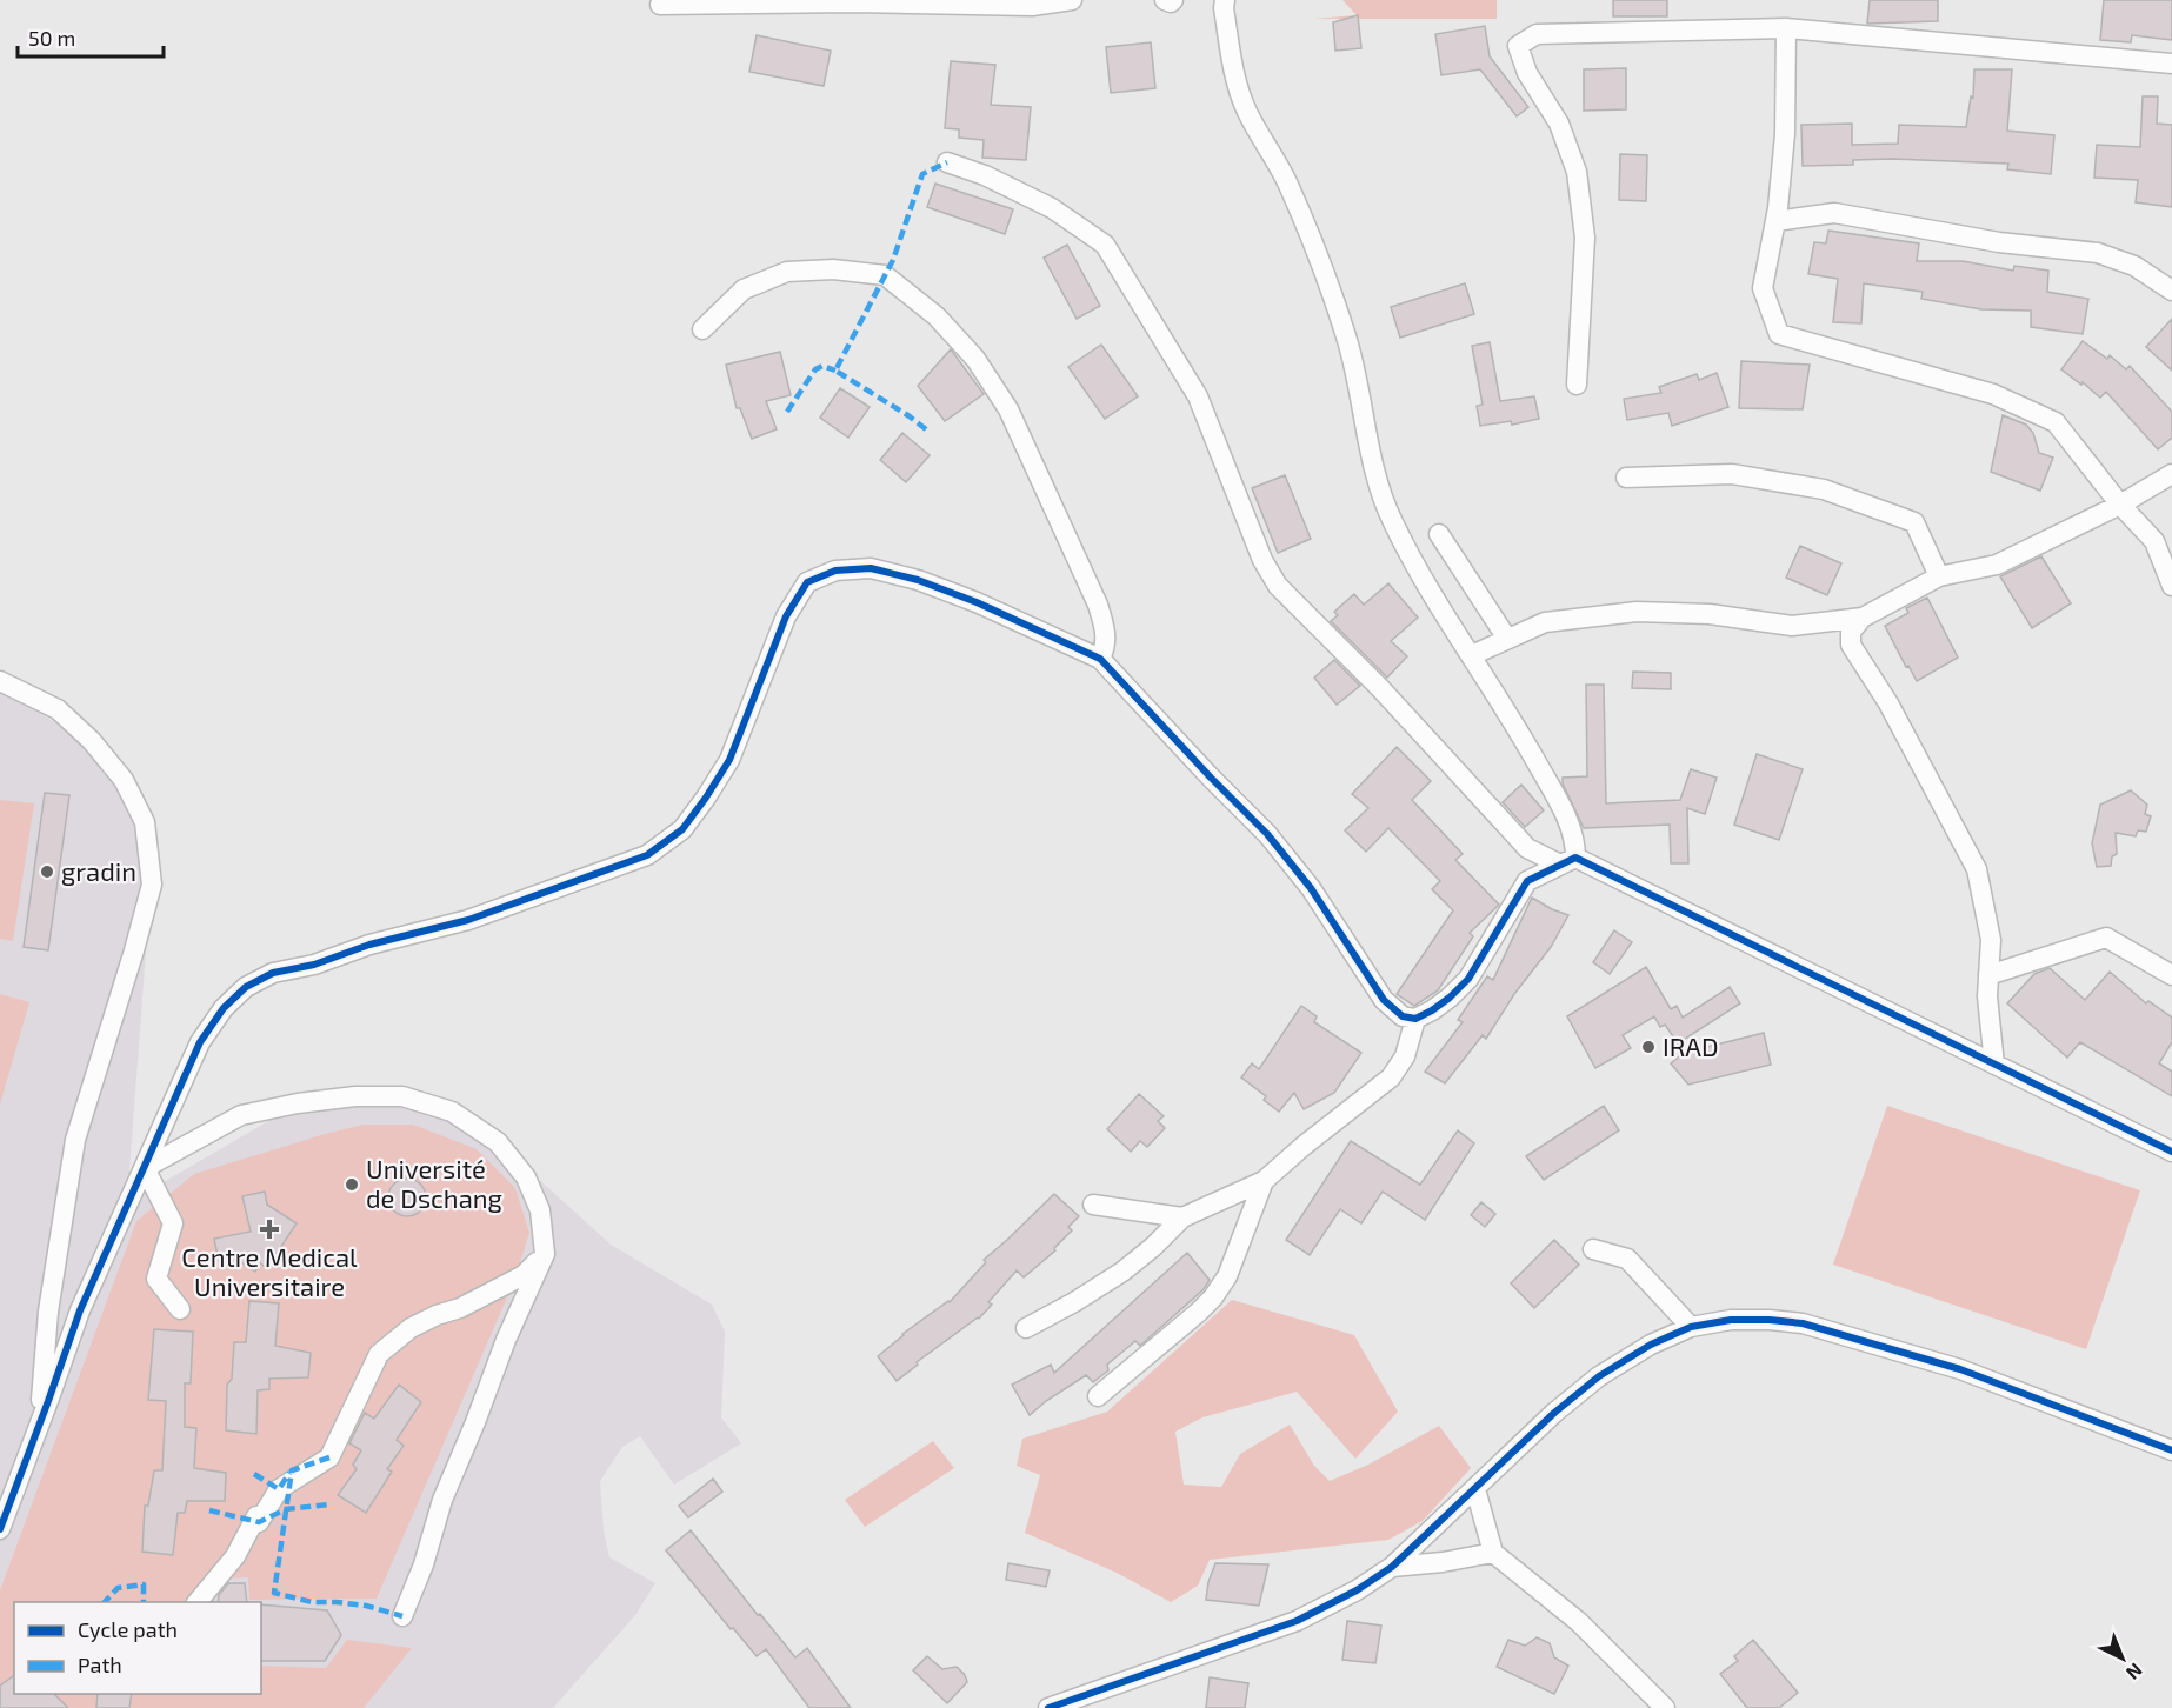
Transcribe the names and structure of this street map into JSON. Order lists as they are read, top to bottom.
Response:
{
  "places": {
    "other": ["gradin", "IRAD", "Université de Dschang"],
    "health": ["Centre Medical Universitaire"]
  },
  "legend": ["Cycle path", "Path"],
  "scale_bar": "50 m",
  "north": "bottom right"
}
